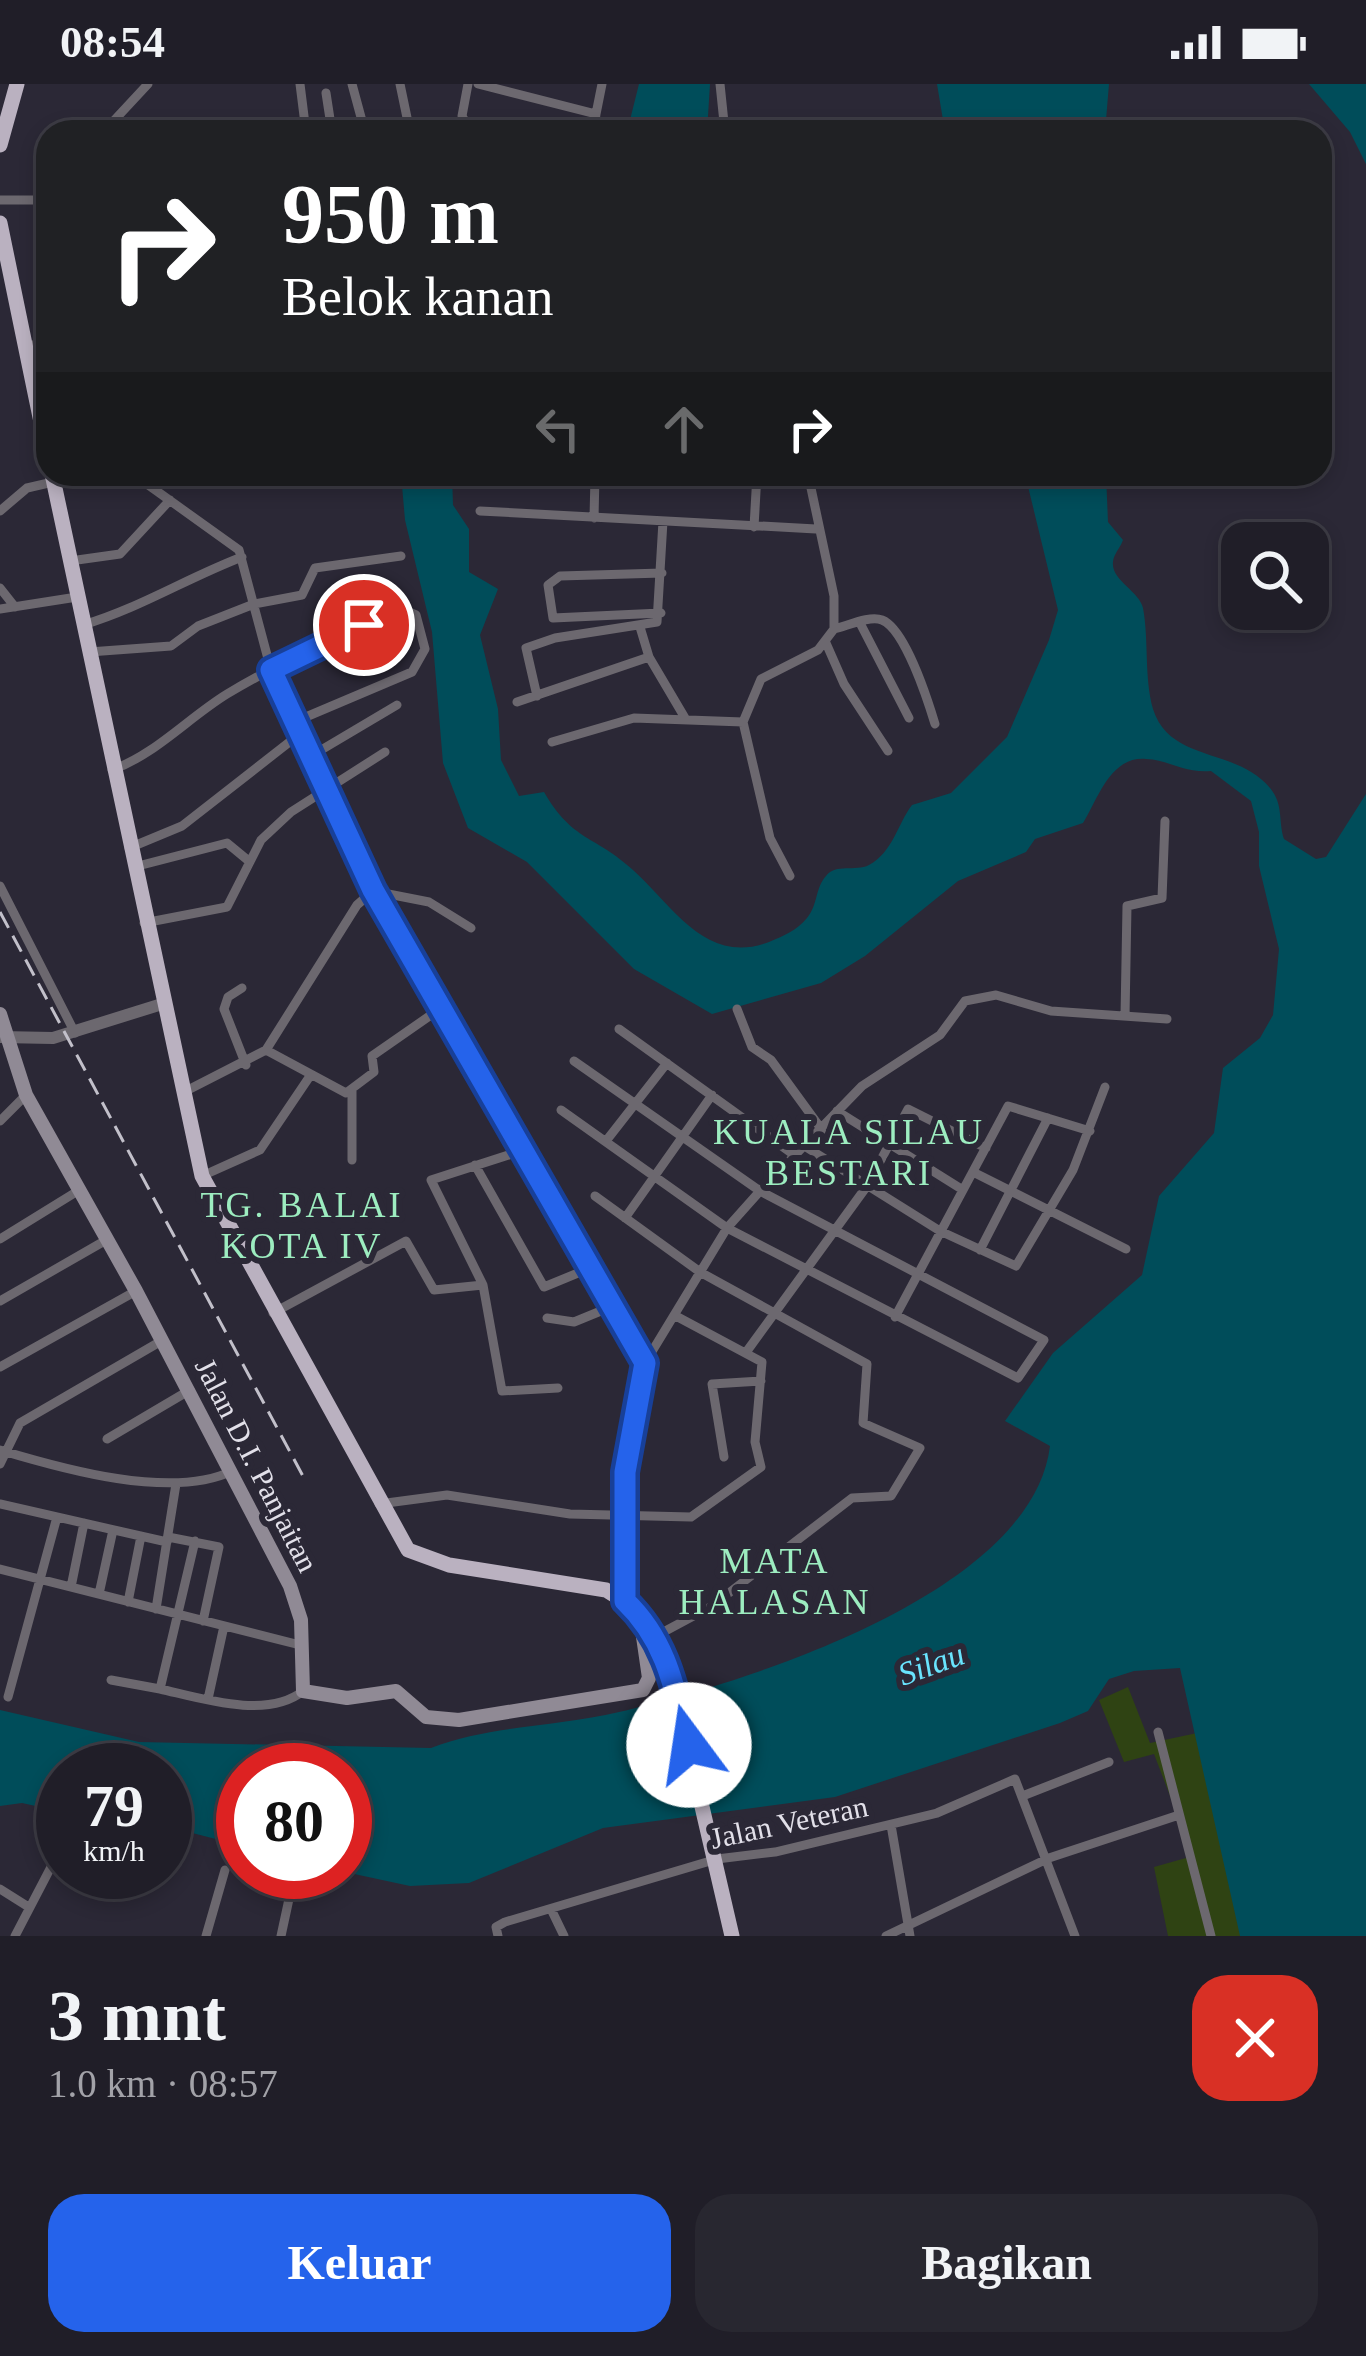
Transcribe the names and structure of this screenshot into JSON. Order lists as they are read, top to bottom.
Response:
{
  "streets": {
    "main road": ["Jalan D.I. Panjaitan"],
    "street": ["Jalan Veteran"]
  },
  "districts": ["KUALA SILAU BESTARI", "TG. BALAI KOTA IV", "MATA HALASAN"],
  "water": ["Silau"],
  "page": {
    "status": "08:54",
    "turn": ["950 m", "Belok kanan"],
    "speed": "79 km/h",
    "limit": "80",
    "heading": ["3 mnt", "1.0 km · 08:57"],
    "buttons": ["Keluar", "Bagikan"]
  }
}
